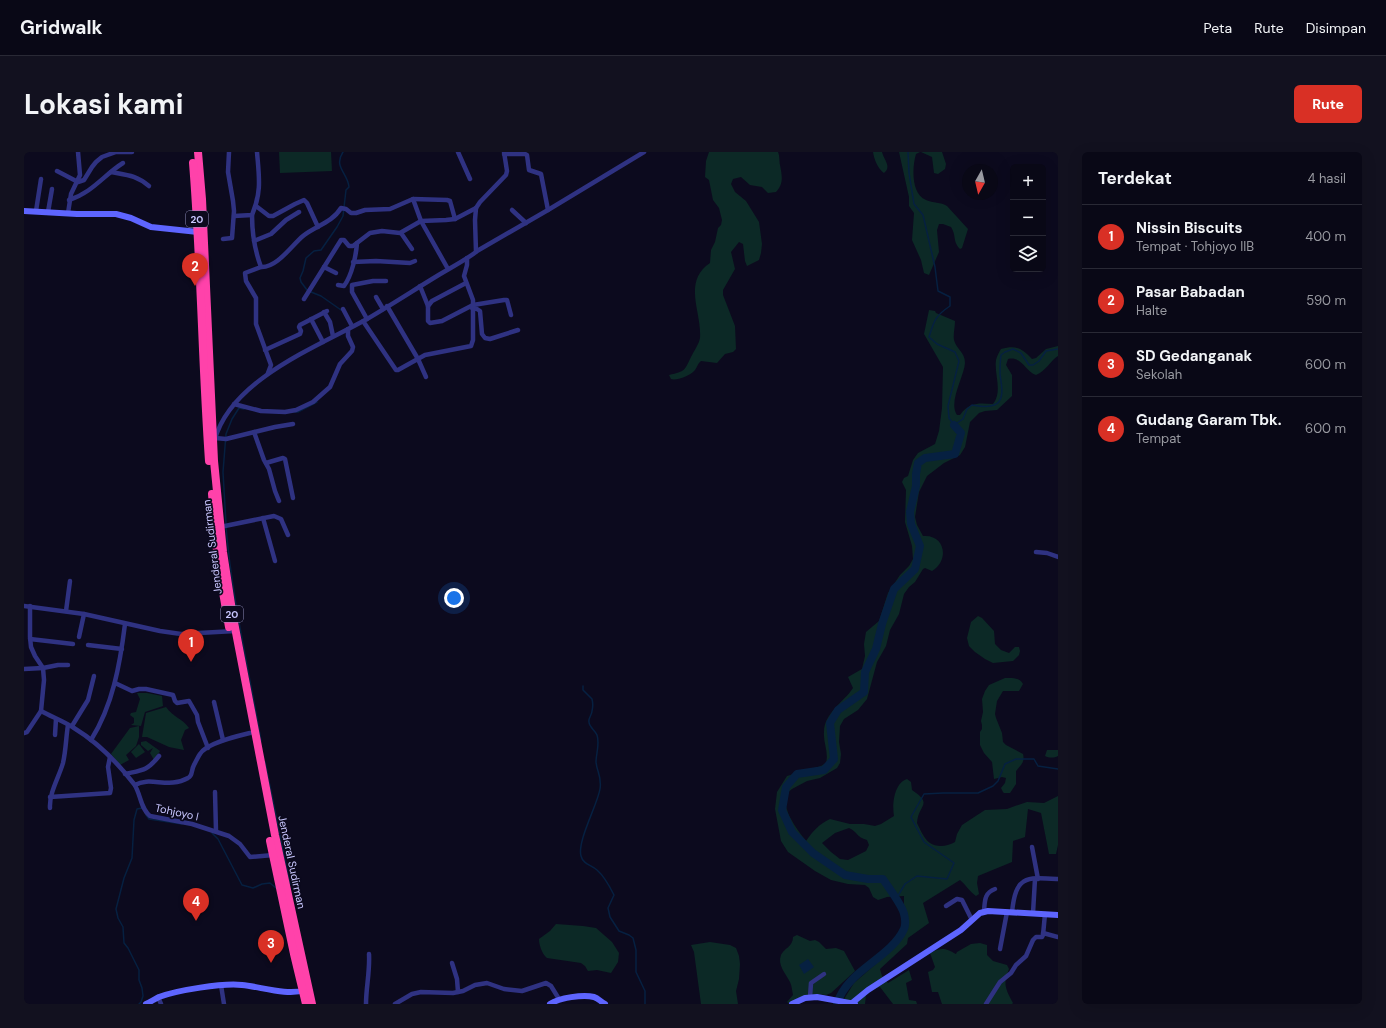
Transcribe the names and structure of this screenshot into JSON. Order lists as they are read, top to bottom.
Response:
{
  "streets": {
    "highway": ["20", "Jenderal Sudirman"],
    "street": ["Tohjoyo I"]
  },
  "crossings": [
    ["Jenderal Sudirman", "Tohjoyo I"]
  ],
  "north": "bottom",
  "page": {
    "header": "Gridwalk",
    "nav": ["Peta", "Rute", "Disimpan"],
    "buttons": "Rute",
    "title": "Lokasi kami",
    "heading": ["Terdekat", "4 hasil"],
    "map_buttons": ["+", "−"],
    "list": [
      {
        "mark": "1",
        "name": "Nissin Biscuits",
        "note": "Tempat · Tohjoyo IIB",
        "value": "400 m"
      },
      {
        "mark": "2",
        "name": "Pasar Babadan",
        "note": "Halte",
        "value": "590 m"
      },
      {
        "mark": "3",
        "name": "SD Gedanganak",
        "note": "Sekolah",
        "value": "600 m"
      },
      {
        "mark": "4",
        "name": "Gudang Garam Tbk.",
        "note": "Tempat",
        "value": "600 m"
      }
    ],
    "pins": [
      "2",
      "1",
      "4",
      "3"
    ]
  }
}
